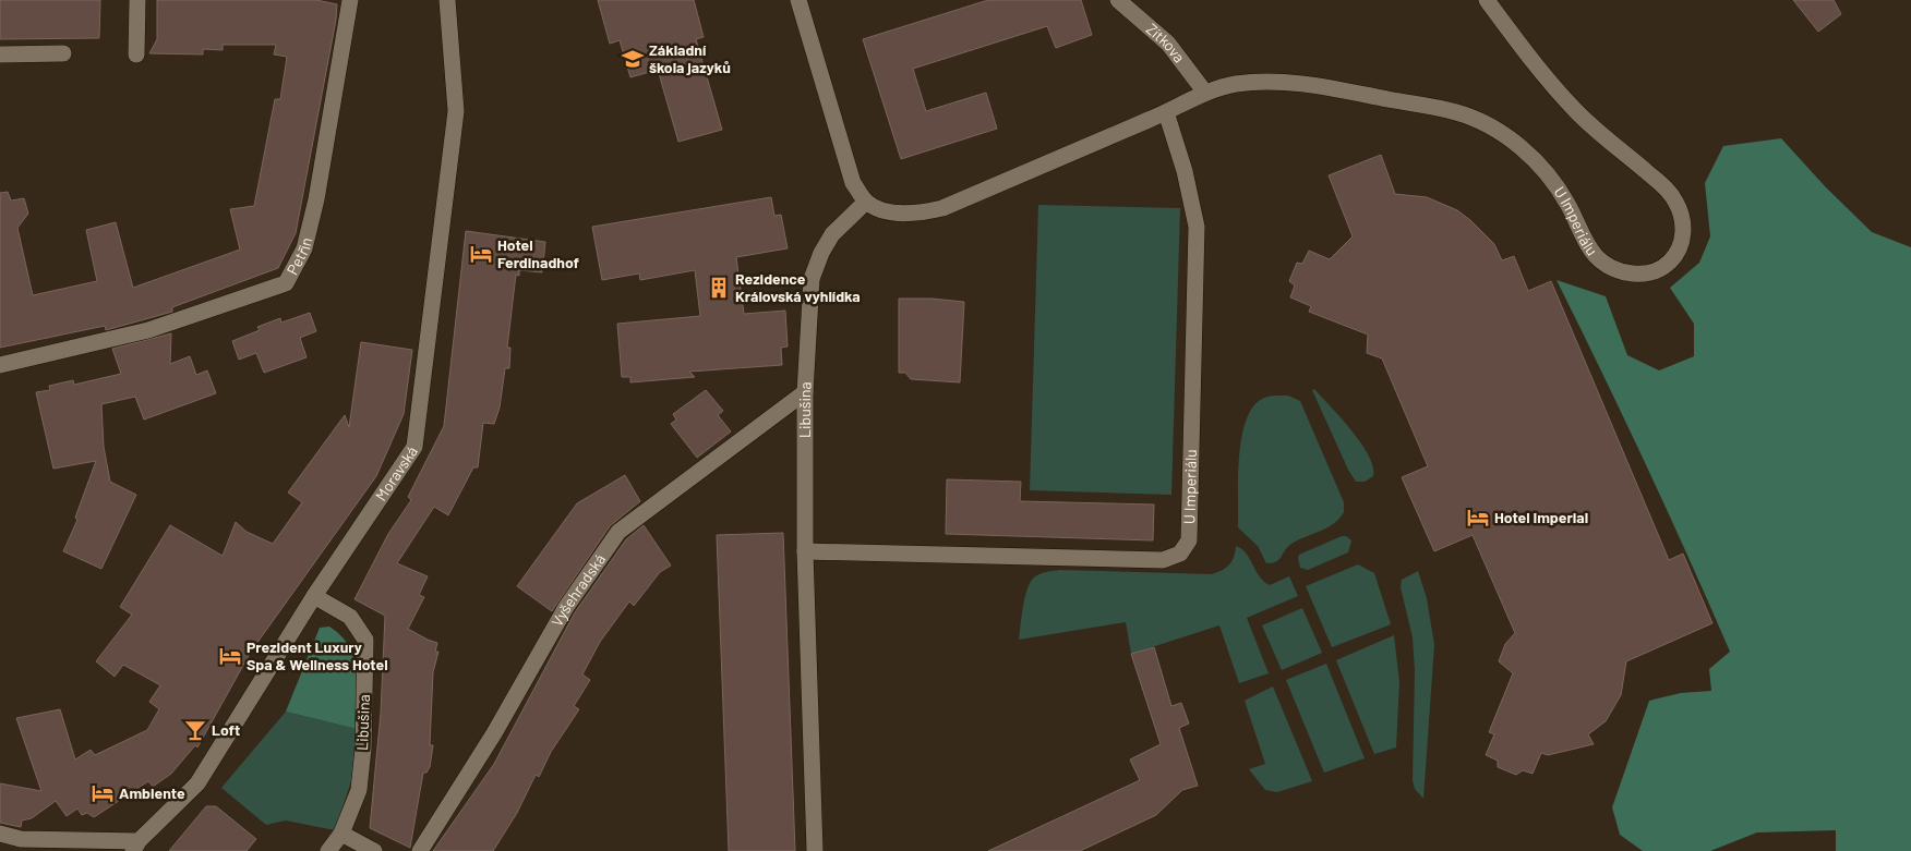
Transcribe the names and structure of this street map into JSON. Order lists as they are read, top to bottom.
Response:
{
  "streets": {
    "street": [
      "Zítkova",
      "U Imperiálu",
      "Petřín",
      "Libušina",
      "Moravská",
      "Vyšehradská"
    ]
  },
  "crossings": [
    ["Zítkova", "U Imperiálu"],
    ["U Imperiálu", "Libušina"],
    ["Libušina", "Moravská"],
    ["Libušina", "Vyšehradská"]
  ],
  "places": {
    "school or university": ["Základní škola jazyků"],
    "hotel": [
      "Hotel Ferdinadhof",
      "Hotel Imperial",
      "Prezident Luxury Spa & Wellness Hotel",
      "Ambiente"
    ],
    "building": ["Rezidence Královská vyhlídka"],
    "bar": ["Loft"]
  }
}
